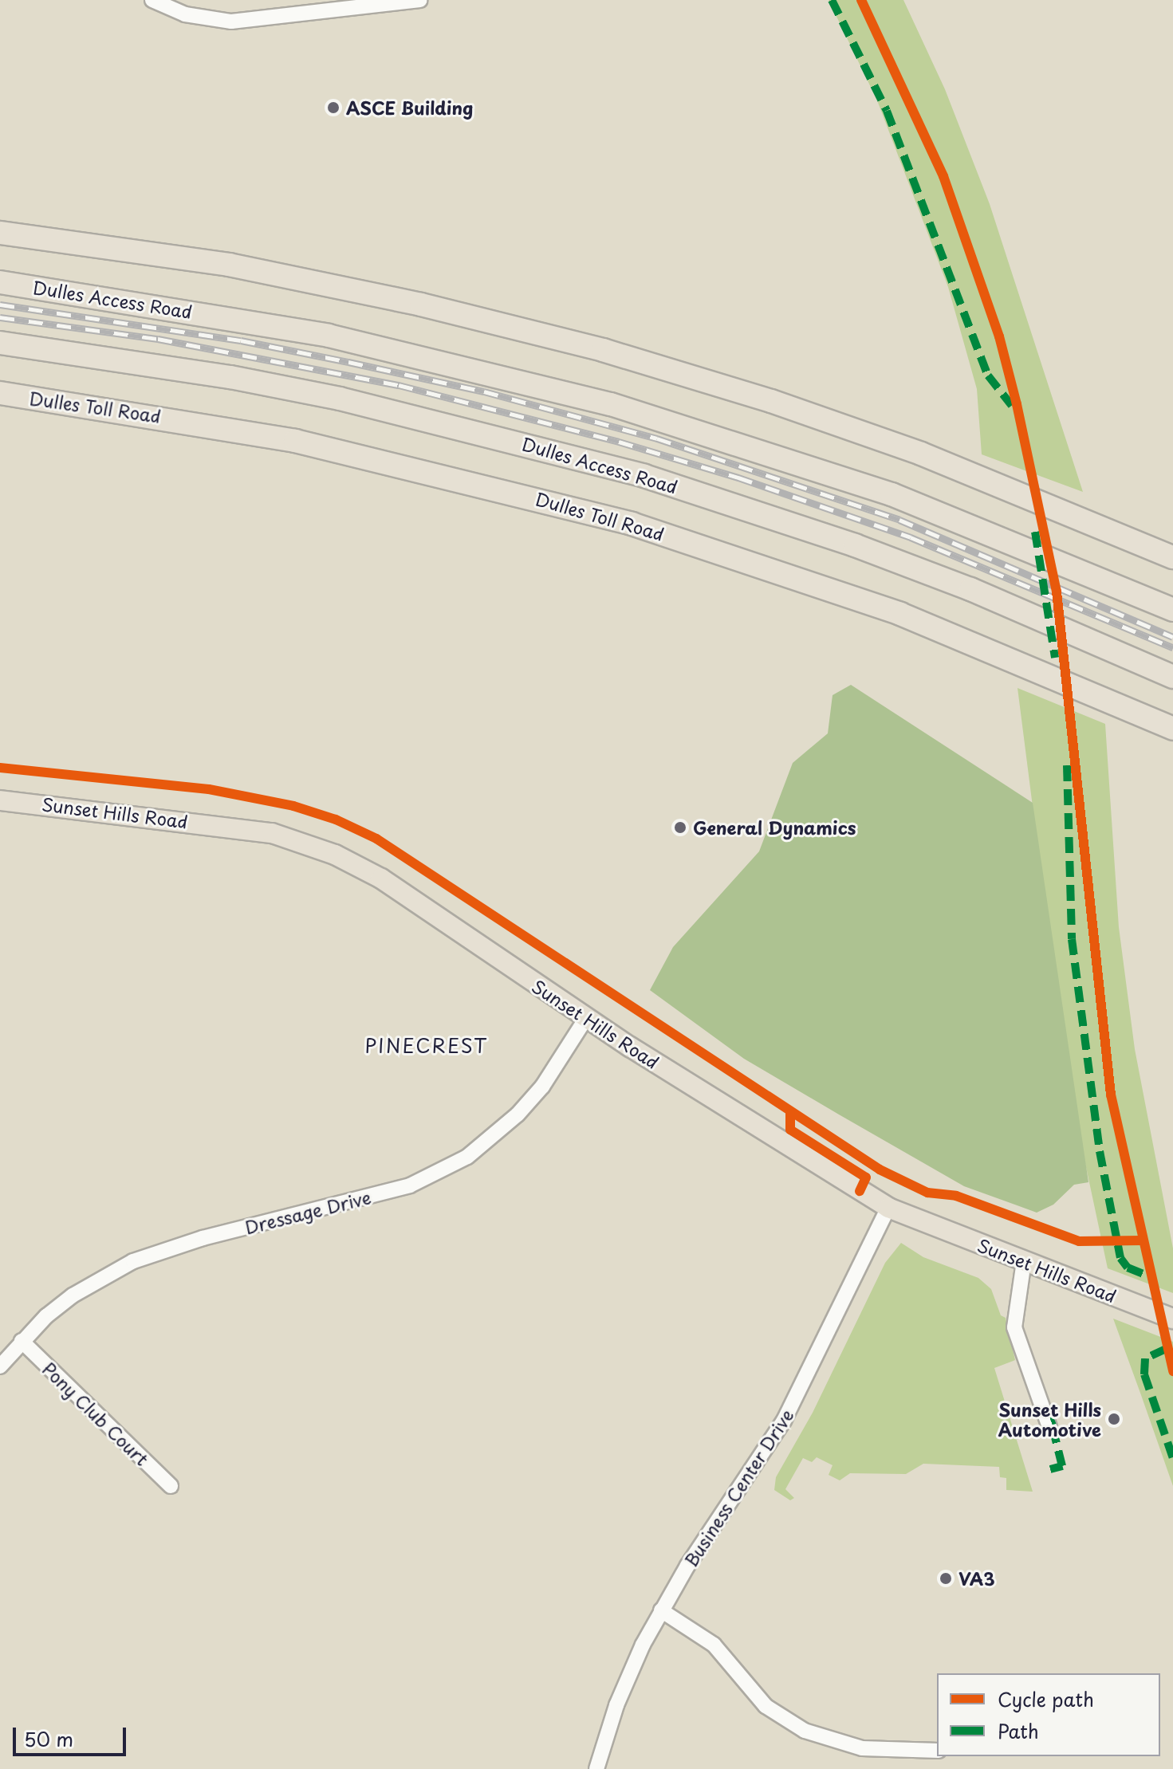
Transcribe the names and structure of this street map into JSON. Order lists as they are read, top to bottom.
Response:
{
  "streets": {
    "highway": ["Dulles Access Road", "Dulles Toll Road"],
    "main road": ["Sunset Hills Road"],
    "street": ["Dressage Drive", "Pony Club Court", "Business Center Drive"]
  },
  "crossings": [
    ["Sunset Hills Road", "Dressage Drive"],
    ["Sunset Hills Road", "Business Center Drive"],
    ["Dressage Drive", "Pony Club Court"]
  ],
  "districts": ["PINECREST"],
  "places": [
    "ASCE Building",
    "General Dynamics",
    "Sunset Hills Automotive",
    "VA3"
  ],
  "legend": ["Cycle path", "Path"],
  "scale_bar": "50 m"
}
